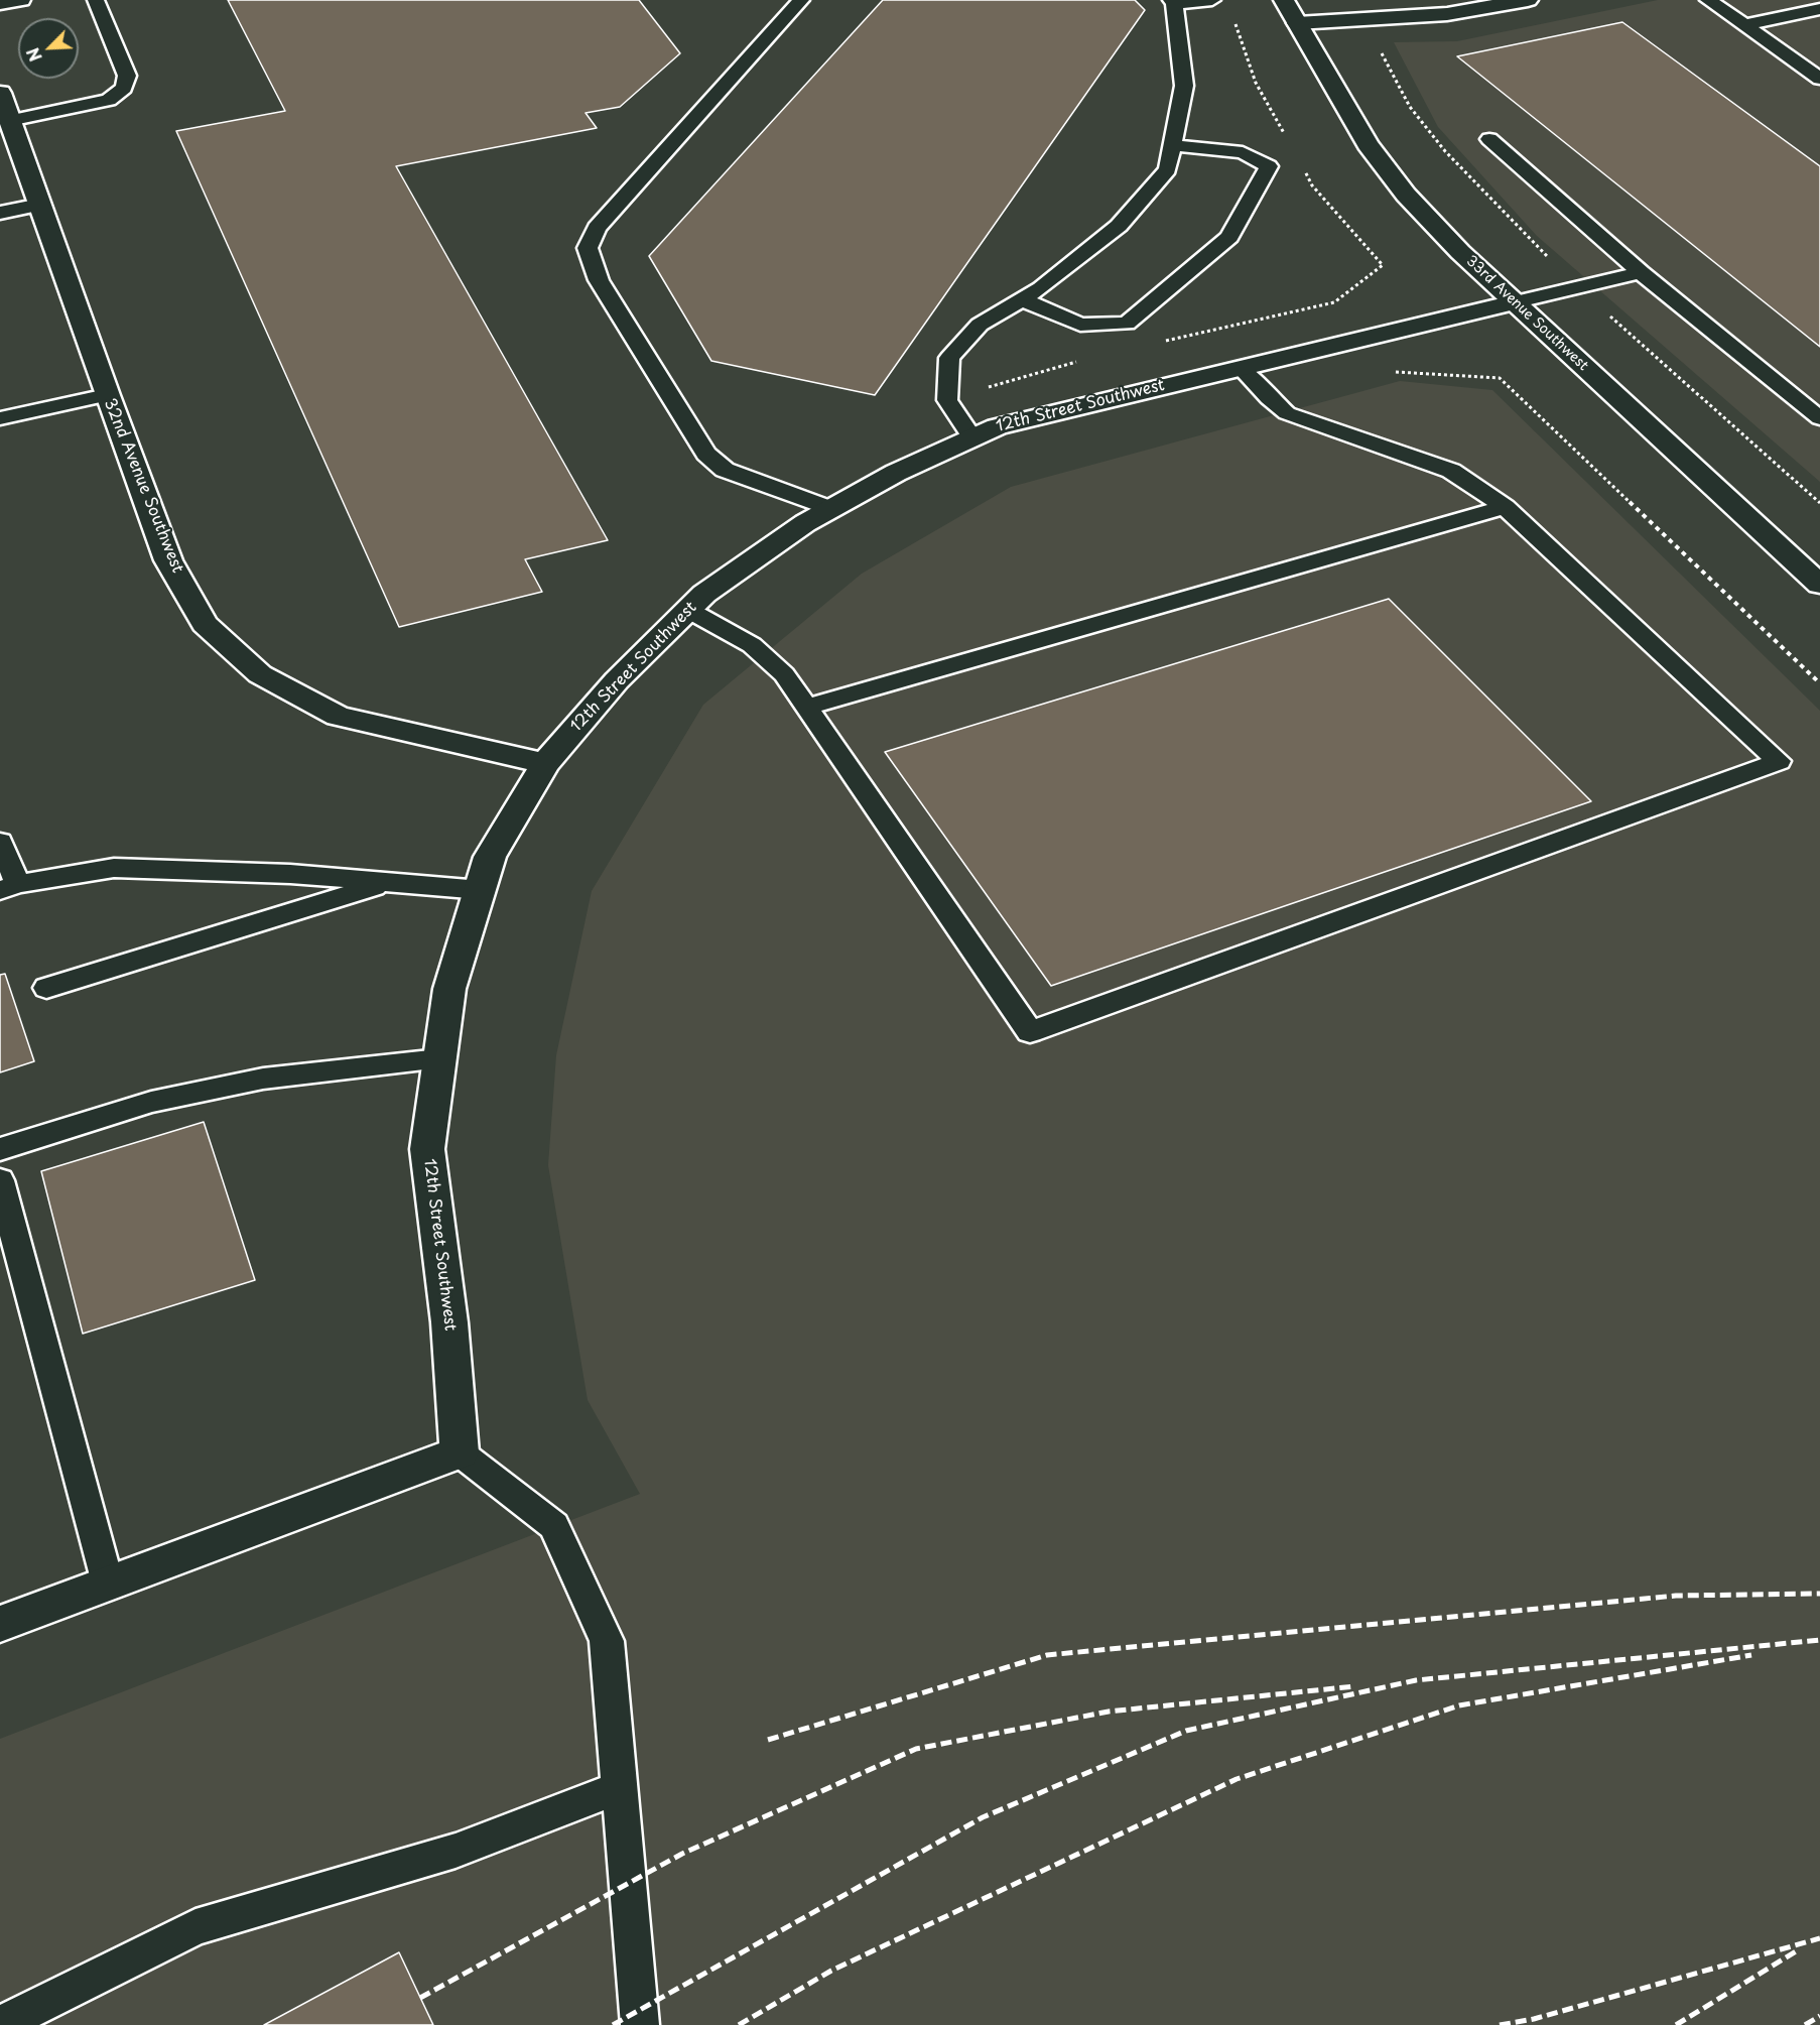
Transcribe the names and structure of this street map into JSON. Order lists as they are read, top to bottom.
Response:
{
  "streets": {
    "street": ["33rd Avenue Southwest", "12th Street Southwest", "32nd Avenue Southwest"]
  },
  "crossings": [
    ["33rd Avenue Southwest", "12th Street Southwest"],
    ["12th Street Southwest", "32nd Avenue Southwest"]
  ],
  "north": "bottom left"
}
